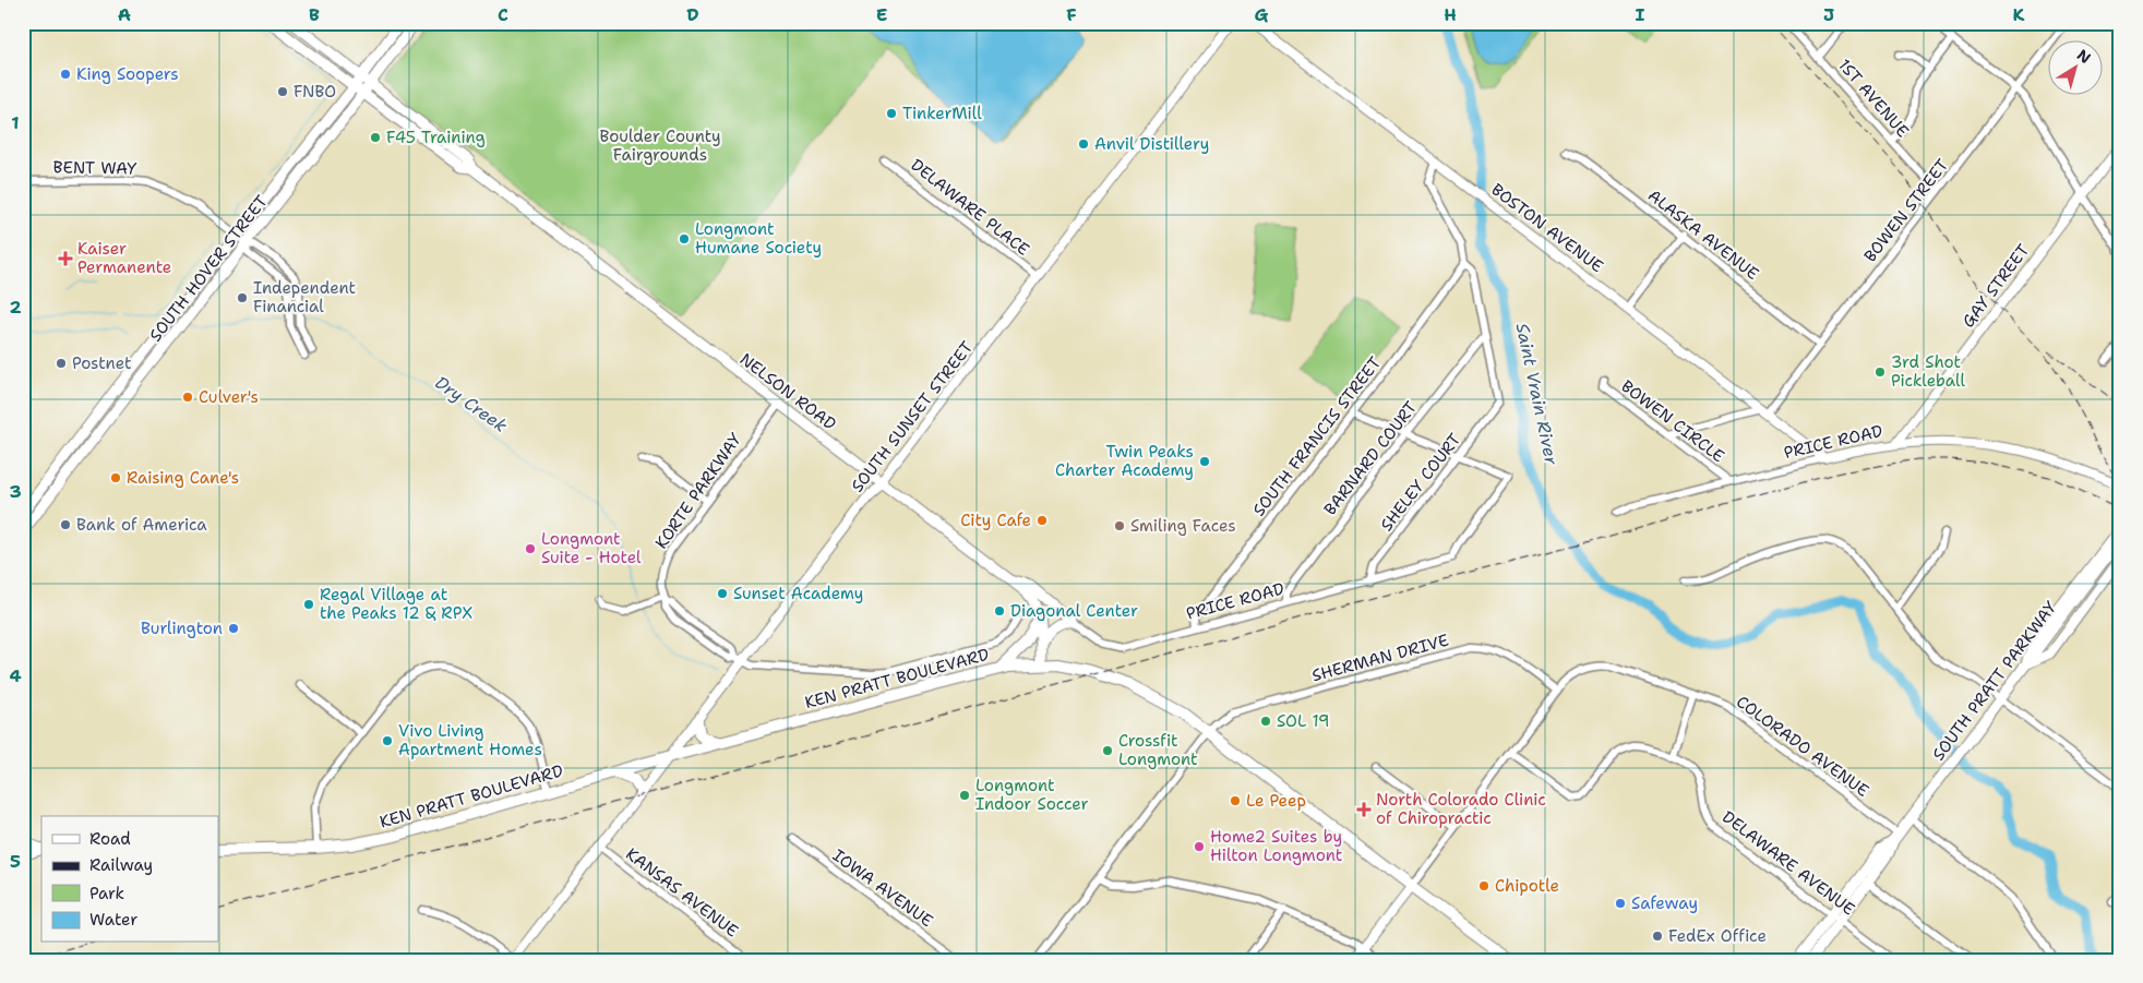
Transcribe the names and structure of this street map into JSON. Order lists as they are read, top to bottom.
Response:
{
  "streets": {
    "highway": ["KEN PRATT BOULEVARD"],
    "main road": ["SOUTH HOVER STREET", "NELSON ROAD", "SOUTH PRATT PARKWAY"],
    "street": [
      "1ST AVENUE",
      "BENT WAY",
      "DELAWARE PLACE",
      "BOWEN STREET",
      "BOSTON AVENUE",
      "ALASKA AVENUE",
      "GAY STREET",
      "SOUTH SUNSET STREET",
      "BOWEN CIRCLE",
      "SOUTH FRANCIS STREET",
      "PRICE ROAD",
      "BARNARD COURT",
      "SHELEY COURT",
      "KORTE PARKWAY",
      "SHERMAN DRIVE",
      "COLORADO AVENUE",
      "DELAWARE AVENUE",
      "IOWA AVENUE",
      "KANSAS AVENUE"
    ]
  },
  "crossings": [
    ["1ST AVENUE", "BOWEN STREET"],
    ["BENT WAY", "SOUTH HOVER STREET"],
    ["DELAWARE PLACE", "SOUTH SUNSET STREET"],
    ["BOWEN STREET", "BOSTON AVENUE"],
    ["BOWEN STREET", "ALASKA AVENUE"],
    ["BOSTON AVENUE", "PRICE ROAD"],
    ["SOUTH HOVER STREET", "NELSON ROAD"],
    ["GAY STREET", "PRICE ROAD"],
    ["NELSON ROAD", "SOUTH SUNSET STREET"],
    ["NELSON ROAD", "PRICE ROAD"],
    ["NELSON ROAD", "KORTE PARKWAY"],
    ["SOUTH SUNSET STREET", "KORTE PARKWAY"],
    ["SOUTH SUNSET STREET", "KEN PRATT BOULEVARD"],
    ["SOUTH SUNSET STREET", "KANSAS AVENUE"],
    ["BOWEN CIRCLE", "PRICE ROAD"],
    ["SOUTH FRANCIS STREET", "PRICE ROAD"],
    ["PRICE ROAD", "BARNARD COURT"],
    ["PRICE ROAD", "SHELEY COURT"],
    ["BARNARD COURT", "SHELEY COURT"],
    ["SHERMAN DRIVE", "KEN PRATT BOULEVARD"],
    ["SHERMAN DRIVE", "COLORADO AVENUE"],
    ["SOUTH PRATT PARKWAY", "COLORADO AVENUE"],
    ["SOUTH PRATT PARKWAY", "DELAWARE AVENUE"]
  ],
  "water": ["Saint Vrain River", "Dry Creek"],
  "parks": ["Boulder County Fairgrounds"],
  "places": {
    "other": [
      "King Soopers",
      "FNBO",
      "TinkerMill",
      "F45 Training",
      "Anvil Distillery",
      "Longmont Humane Society",
      "Independent Financial",
      "Postnet",
      "3rd Shot Pickleball",
      "Culver's",
      "Twin Peaks Charter Academy",
      "Raising Cane's",
      "City Cafe",
      "Bank of America",
      "Smiling Faces",
      "Longmont Suite - Hotel",
      "Sunset Academy",
      "Regal Village at the Peaks 12 & RPX",
      "Diagonal Center",
      "Burlington",
      "SOL 19",
      "Vivo Living Apartment Homes",
      "Crossfit Longmont",
      "Longmont Indoor Soccer",
      "Le Peep",
      "Home2 Suites by Hilton Longmont",
      "Chipotle",
      "Safeway",
      "FedEx Office"
    ],
    "health": ["Kaiser Permanente", "North Colorado Clinic of Chiropractic"]
  },
  "legend": [
    "Road",
    "Railway",
    "Park",
    "Water"
  ],
  "north": "top right",
  "grid": {
    "columns": [
      "A",
      "B",
      "C",
      "D",
      "E",
      "F",
      "G",
      "H",
      "I",
      "J",
      "K"
    ],
    "rows": [
      "1",
      "2",
      "3",
      "4",
      "5"
    ]
  }
}
